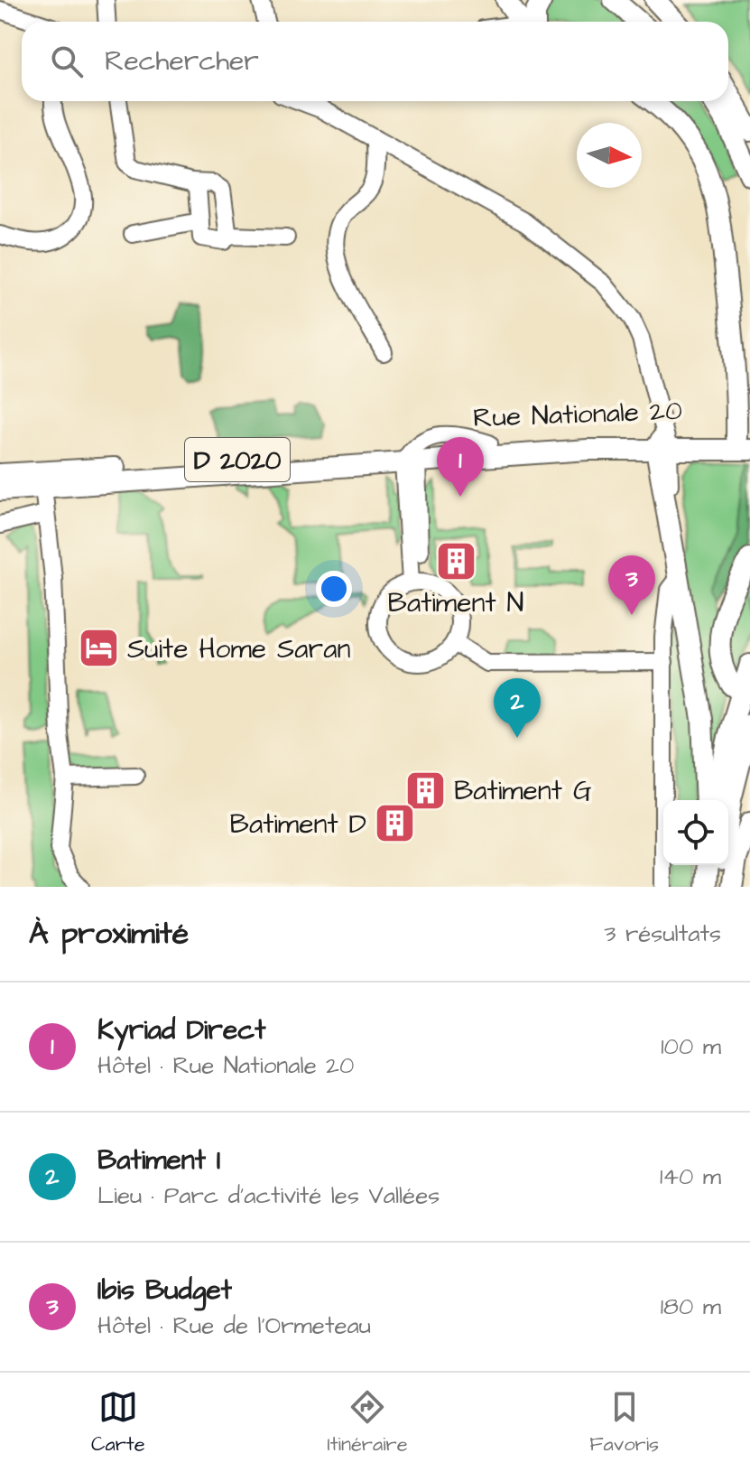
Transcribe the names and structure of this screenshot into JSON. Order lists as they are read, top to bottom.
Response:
{
  "streets": {
    "main road": ["Rue Nationale 20", "D 2020"]
  },
  "places": {
    "building": ["Batiment N", "Batiment G", "Batiment D"],
    "hotel": ["Suite Home Saran"]
  },
  "north": "right",
  "page": {
    "search": "Rechercher",
    "pins": ["1", "3", "2"],
    "heading": ["À proximité", "3 résultats"],
    "list": [
      {
        "mark": "1",
        "name": "Kyriad Direct",
        "note": "Hôtel · Rue Nationale 20",
        "value": "100 m"
      },
      {
        "mark": "2",
        "name": "Batiment I",
        "note": "Lieu · Parc d'activité les Vallées",
        "value": "140 m"
      },
      {
        "mark": "3",
        "name": "Ibis Budget",
        "note": "Hôtel · Rue de l'Ormeteau",
        "value": "180 m"
      }
    ],
    "nav": ["Carte", "Itinéraire", "Favoris"]
  }
}
